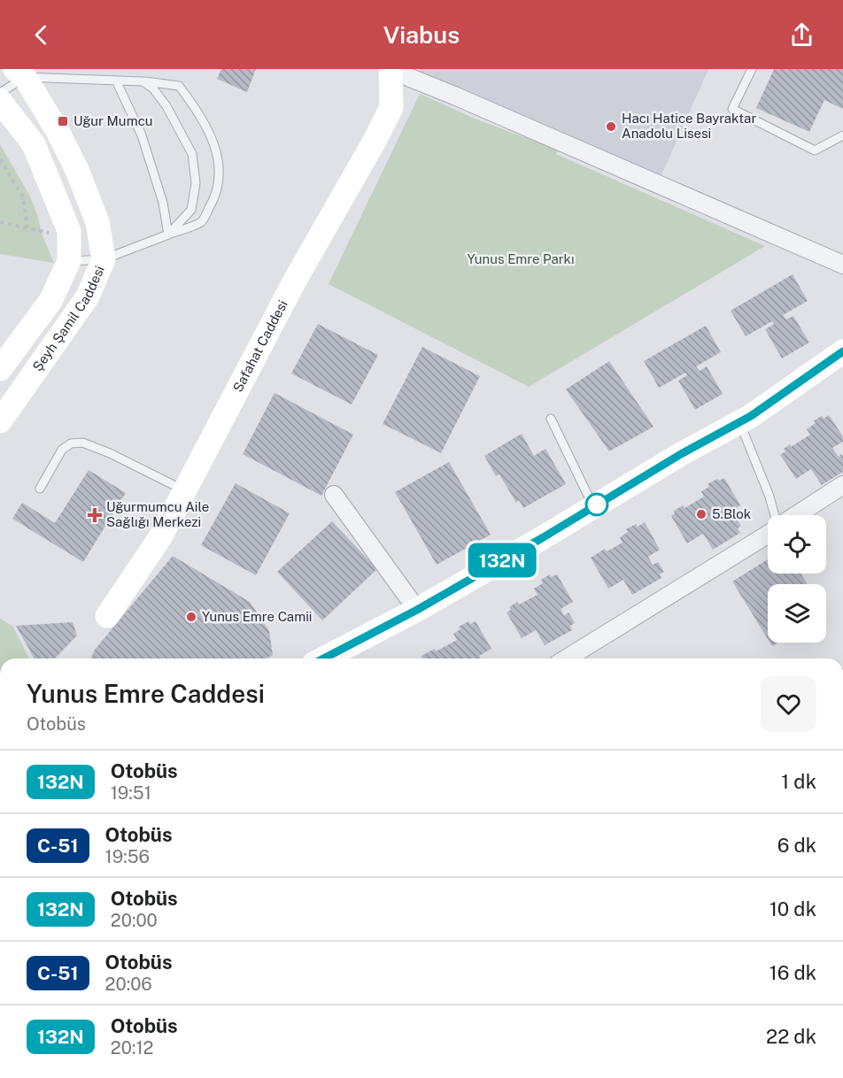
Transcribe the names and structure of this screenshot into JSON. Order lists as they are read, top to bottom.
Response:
{
  "streets": {
    "street": ["Şeyh Şamil Caddesi", "Safahat Caddesi"]
  },
  "parks": ["Yunus Emre Parkı"],
  "places": {
    "transit": ["Uğur Mumcu"],
    "other": ["Hacı Hatice Bayraktar Anadolu Lisesi", "5.Blok", "Yunus Emre Camii"],
    "health": ["Uğurmumcu Aile Sağlığı Merkezi"]
  },
  "lines": ["bus line 132N"],
  "page": {
    "header": "Viabus",
    "on_map": "132N",
    "heading": ["Yunus Emre Caddesi", "Otobüs"],
    "list": [
      {
        "mark": "132N",
        "name": "Otobüs",
        "note": "19:51",
        "value": "1 dk"
      },
      {
        "mark": "C-51",
        "name": "Otobüs",
        "note": "19:56",
        "value": "6 dk"
      },
      {
        "mark": "132N",
        "name": "Otobüs",
        "note": "20:00",
        "value": "10 dk"
      },
      {
        "mark": "C-51",
        "name": "Otobüs",
        "note": "20:06",
        "value": "16 dk"
      },
      {
        "mark": "132N",
        "name": "Otobüs",
        "note": "20:12",
        "value": "22 dk"
      }
    ]
  }
}
